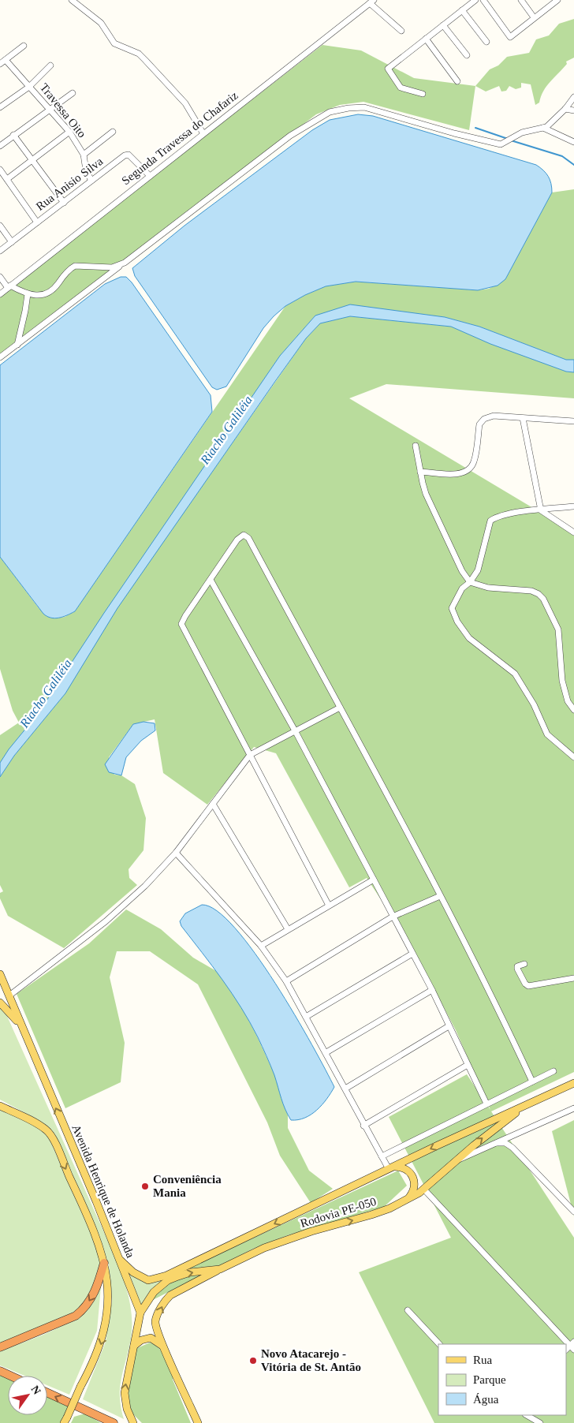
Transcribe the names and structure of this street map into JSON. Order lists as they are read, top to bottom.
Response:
{
  "streets": {
    "main road": ["Avenida Henrique de Holanda", "Rodovia PE-050"],
    "street": ["Travessa Oito", "Segunda Travessa do Chafariz", "Rua Anisio Silva"]
  },
  "crossings": [
    ["Travessa Oito", "Rua Anisio Silva"],
    ["Segunda Travessa do Chafariz", "Rua Anisio Silva"],
    ["Avenida Henrique de Holanda", "Rodovia PE-050"]
  ],
  "water": ["Riacho Galiléia"],
  "places": ["Conveniência Mania", "Novo Atacarejo - Vitória de St. Antão"],
  "legend": ["Rua", "Parque", "Água"],
  "north": "top right"
}
